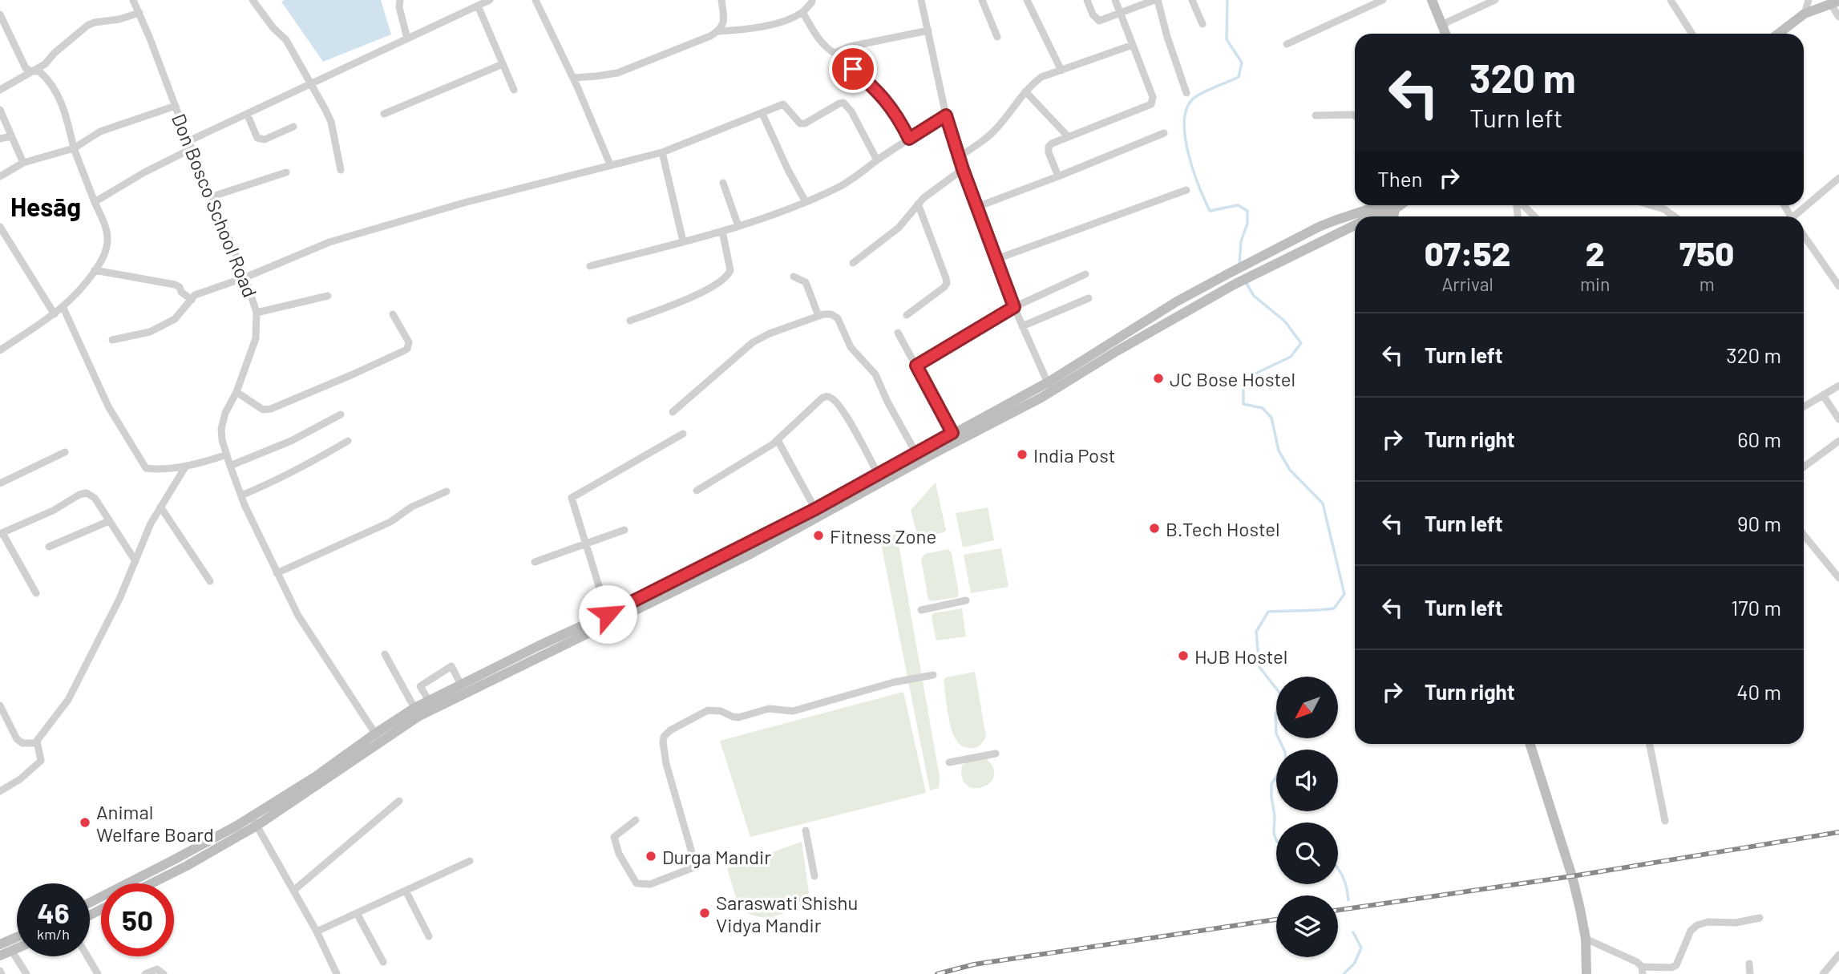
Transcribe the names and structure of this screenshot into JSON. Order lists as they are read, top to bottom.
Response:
{
  "streets": {
    "street": ["Don Bosco School Road"]
  },
  "districts": ["Hesāg"],
  "places": [
    "JC Bose Hostel",
    "India Post",
    "B.Tech Hostel",
    "Fitness Zone",
    "HJB Hostel",
    "Animal Welfare Board",
    "Durga Mandir",
    "Saraswati Shishu Vidya Mandir"
  ],
  "north": "bottom left",
  "page": {
    "turn": ["320 m", "Turn left"],
    "then": "Then",
    "eta": [
      "07:52",
      "Arrival",
      "2",
      "min",
      "750",
      "m"
    ],
    "list": [
      {
        "name": "Turn left",
        "value": "320 m"
      },
      {
        "name": "Turn right",
        "value": "60 m"
      },
      {
        "name": "Turn left",
        "value": "90 m"
      },
      {
        "name": "Turn left",
        "value": "170 m"
      },
      {
        "name": "Turn right",
        "value": "40 m"
      }
    ],
    "speed": "46 km/h",
    "limit": "50"
  }
}
